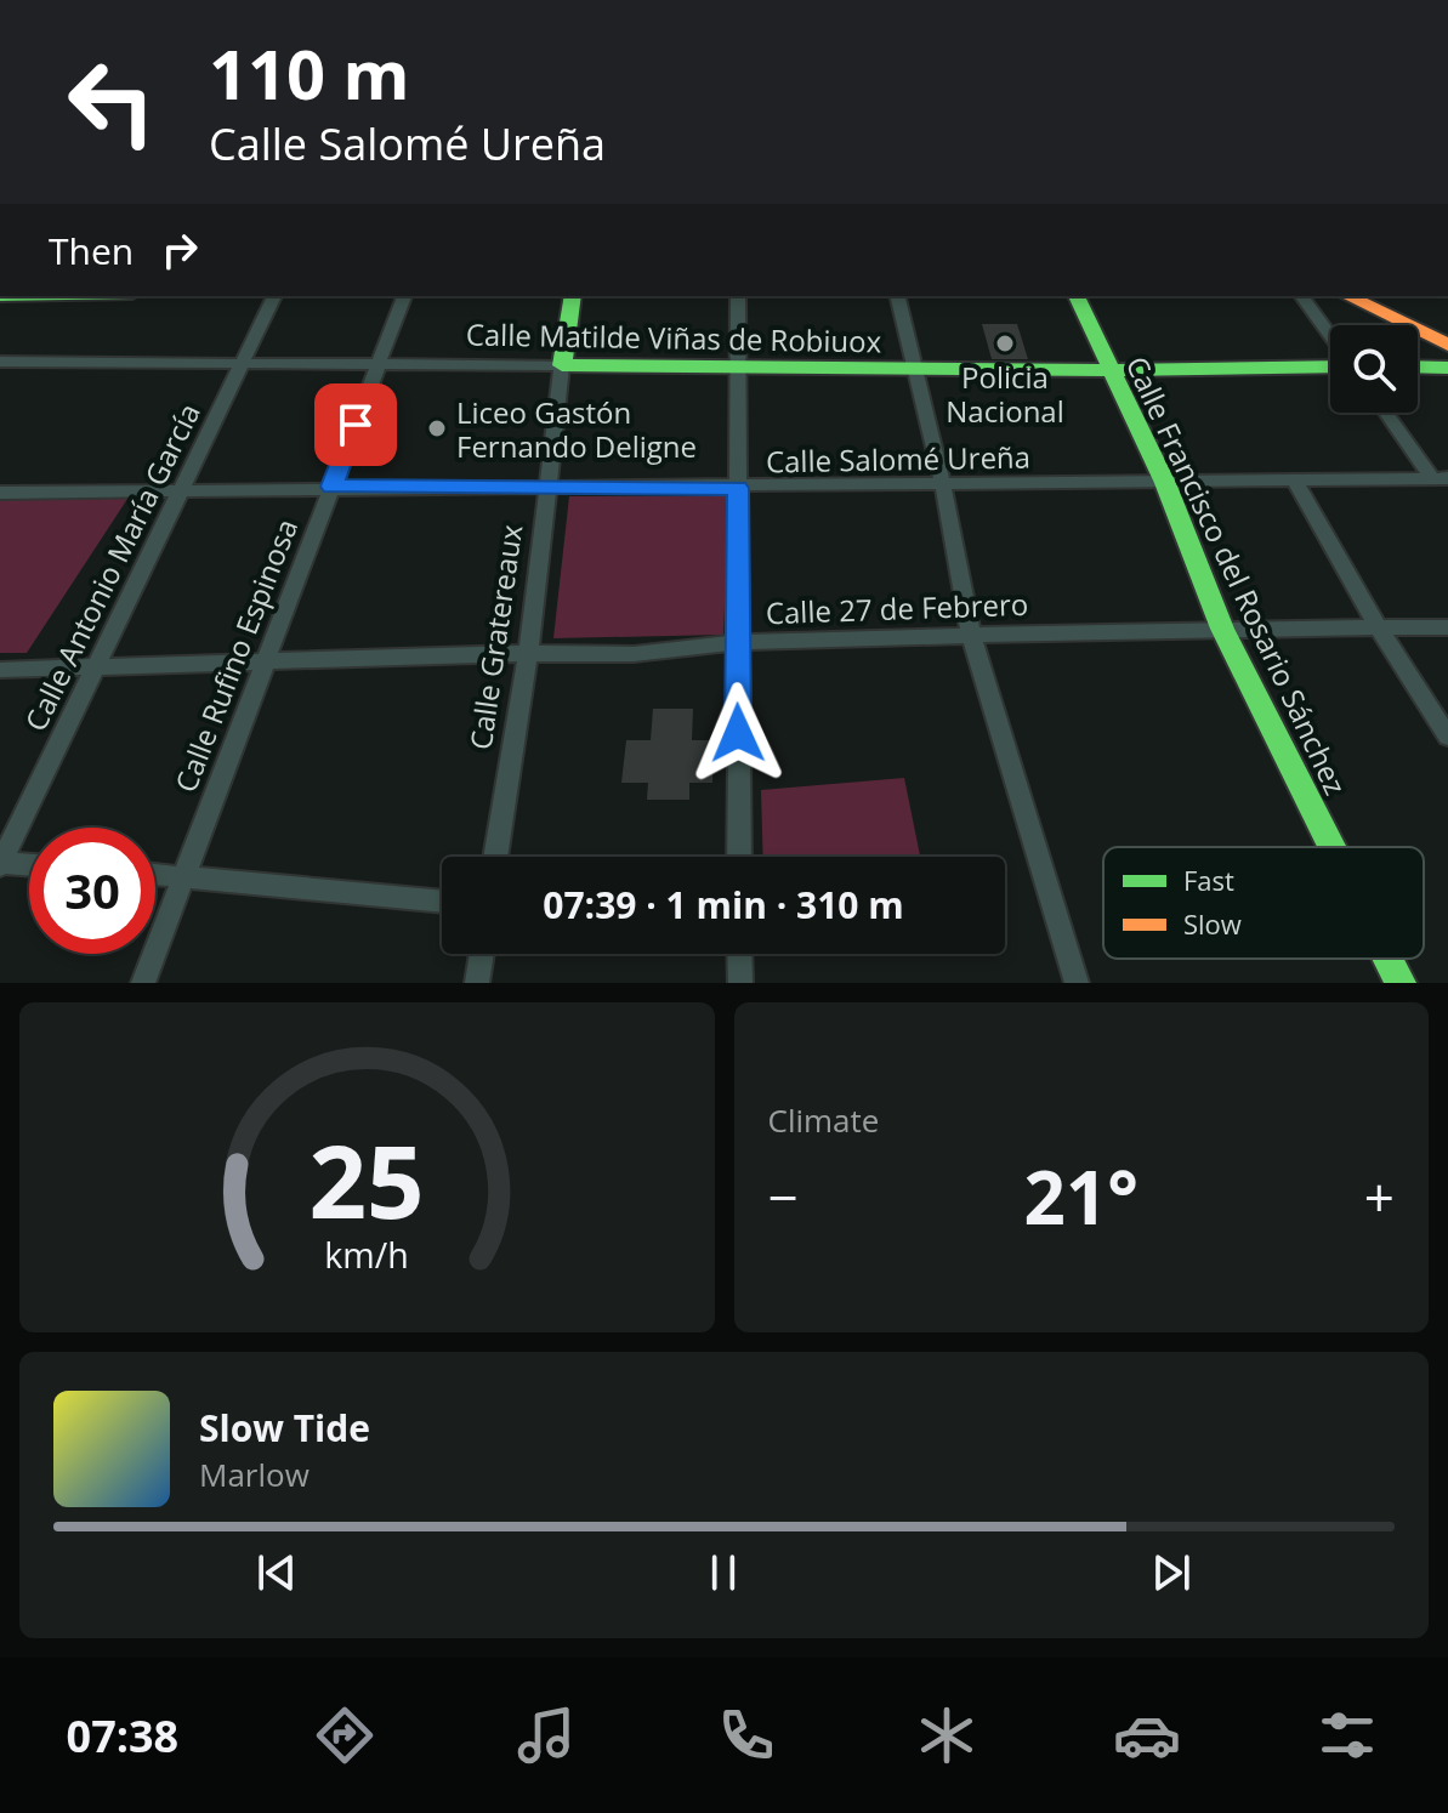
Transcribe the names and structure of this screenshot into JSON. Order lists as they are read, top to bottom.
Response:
{
  "streets": {
    "main road": ["Calle Matilde Viñas de Robiuox", "Calle Francisco del Rosario Sánchez", "Calle Gratereaux"],
    "street": [
      "Calle Salomé Ureña",
      "Calle Antonio María García",
      "Calle 27 de Febrero",
      "Calle Rufino Espinosa"
    ]
  },
  "crossings": [
    ["Calle Matilde Viñas de Robiuox", "Calle Antonio María García"],
    ["Calle Matilde Viñas de Robiuox", "Calle Francisco del Rosario Sánchez"],
    ["Calle Matilde Viñas de Robiuox", "Calle Gratereaux"],
    ["Calle Matilde Viñas de Robiuox", "Calle Rufino Espinosa"],
    ["Calle Salomé Ureña", "Calle Antonio María García"],
    ["Calle Salomé Ureña", "Calle Francisco del Rosario Sánchez"],
    ["Calle Salomé Ureña", "Calle Gratereaux"],
    ["Calle Salomé Ureña", "Calle Rufino Espinosa"],
    ["Calle Antonio María García", "Calle 27 de Febrero"],
    ["Calle Francisco del Rosario Sánchez", "Calle 27 de Febrero"],
    ["Calle 27 de Febrero", "Calle Gratereaux"],
    ["Calle 27 de Febrero", "Calle Rufino Espinosa"]
  ],
  "places": ["Policia Nacional", "Liceo Gastón Fernando Deligne"],
  "legend": ["Fast", "Slow"],
  "page": {
    "turn": ["110 m", "Calle Salomé Ureña"],
    "then": "Then",
    "limit": "30",
    "trip": "07:39 · 1 min · 310 m",
    "tile": "Climate",
    "heat": ["−", "21°", "+"],
    "song": ["Slow Tide", "Marlow"],
    "tabs": "07:38",
    "gauge": ["25", "km/h"]
  }
}
